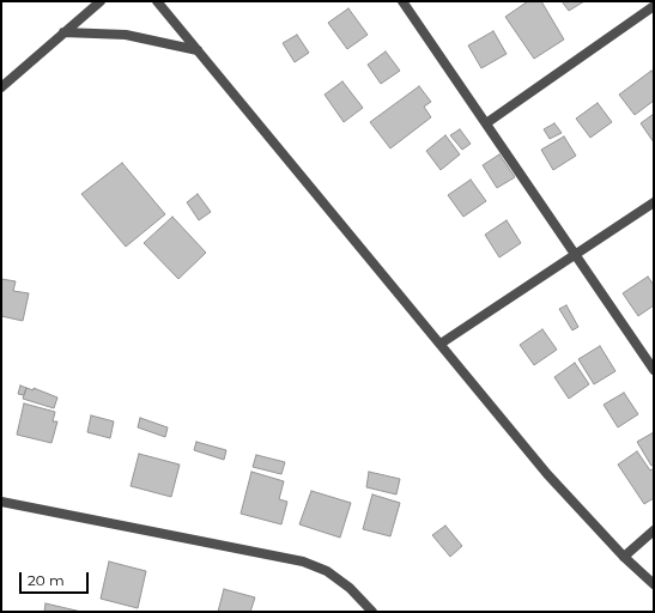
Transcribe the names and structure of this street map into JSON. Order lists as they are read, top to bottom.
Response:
{
  "scale_bar": "20 m"
}
